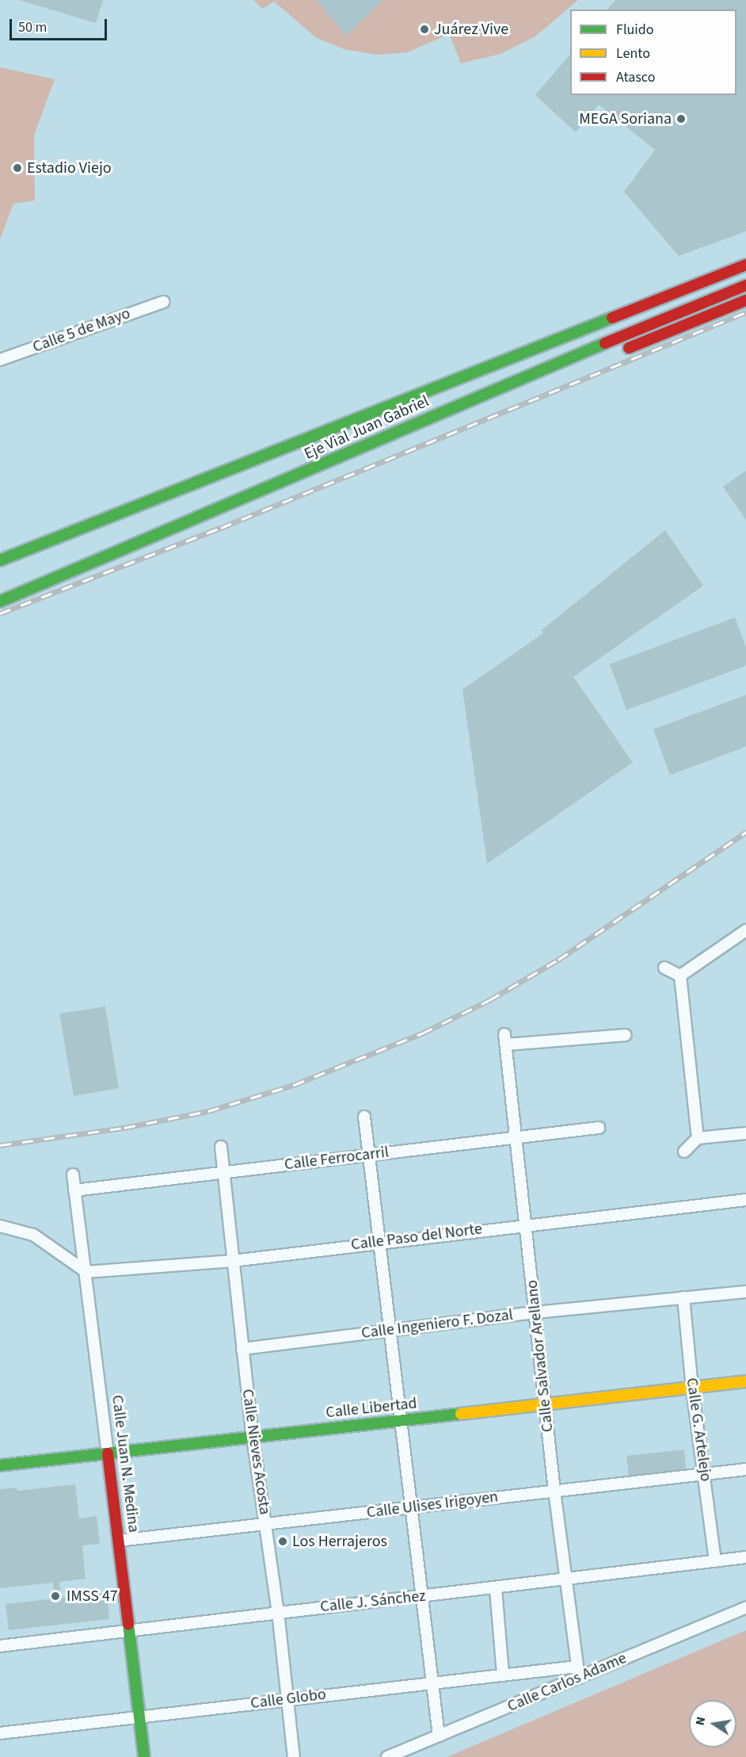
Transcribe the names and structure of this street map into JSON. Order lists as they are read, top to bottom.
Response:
{
  "streets": {
    "main road": ["Eje Vial Juan Gabriel", "Calle Libertad", "Calle Juan N. Medina"],
    "street": [
      "Calle 5 de Mayo",
      "Calle Ferrocarril",
      "Calle Paso del Norte",
      "Calle Ingeniero F. Dozal",
      "Calle Salvador Arellano",
      "Calle G. Artelejo",
      "Calle Nieves Acosta",
      "Calle Ulises Irigoyen",
      "Calle J. Sánchez",
      "Calle Carlos Adame",
      "Calle Globo"
    ]
  },
  "crossings": [
    ["Calle Ferrocarril", "Calle Salvador Arellano"],
    ["Calle Ferrocarril", "Calle Nieves Acosta"],
    ["Calle Ferrocarril", "Calle Juan N. Medina"],
    ["Calle Paso del Norte", "Calle Salvador Arellano"],
    ["Calle Paso del Norte", "Calle Nieves Acosta"],
    ["Calle Paso del Norte", "Calle Juan N. Medina"],
    ["Calle Ingeniero F. Dozal", "Calle Salvador Arellano"],
    ["Calle Ingeniero F. Dozal", "Calle G. Artelejo"],
    ["Calle Ingeniero F. Dozal", "Calle Nieves Acosta"],
    ["Calle Salvador Arellano", "Calle Libertad"],
    ["Calle Salvador Arellano", "Calle Ulises Irigoyen"],
    ["Calle Salvador Arellano", "Calle J. Sánchez"],
    ["Calle Salvador Arellano", "Calle Carlos Adame"],
    ["Calle Salvador Arellano", "Calle Globo"],
    ["Calle Libertad", "Calle G. Artelejo"],
    ["Calle Libertad", "Calle Nieves Acosta"],
    ["Calle Libertad", "Calle Juan N. Medina"],
    ["Calle G. Artelejo", "Calle Ulises Irigoyen"],
    ["Calle G. Artelejo", "Calle J. Sánchez"],
    ["Calle Nieves Acosta", "Calle Ulises Irigoyen"],
    ["Calle Nieves Acosta", "Calle J. Sánchez"],
    ["Calle Nieves Acosta", "Calle Globo"],
    ["Calle Juan N. Medina", "Calle Ulises Irigoyen"],
    ["Calle Juan N. Medina", "Calle J. Sánchez"],
    ["Calle Juan N. Medina", "Calle Globo"],
    ["Calle Carlos Adame", "Calle Globo"]
  ],
  "places": [
    "Juárez Vive",
    "MEGA Soriana",
    "Estadio Viejo",
    "Los Herrajeros",
    "IMSS 47"
  ],
  "legend": ["Fluido", "Lento", "Atasco"],
  "scale_bar": "50 m",
  "north": "left"
}
